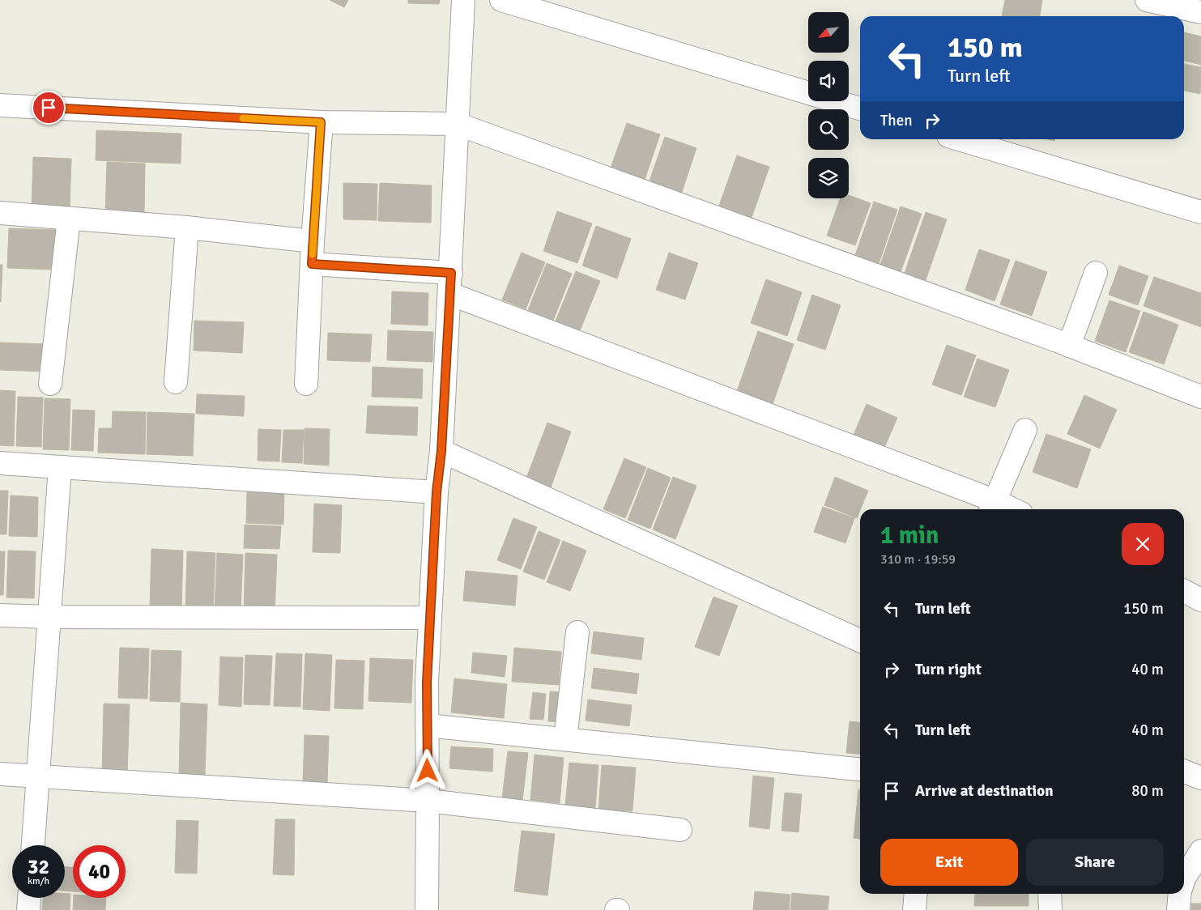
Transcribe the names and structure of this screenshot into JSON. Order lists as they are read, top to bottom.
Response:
{
  "north": "bottom left",
  "page": {
    "turn": ["150 m", "Turn left"],
    "then": "Then",
    "heading": ["1 min", "310 m · 19:59"],
    "list": [
      {
        "name": "Turn left",
        "value": "150 m"
      },
      {
        "name": "Turn right",
        "value": "40 m"
      },
      {
        "name": "Turn left",
        "value": "40 m"
      },
      {
        "name": "Arrive at destination",
        "value": "80 m"
      }
    ],
    "buttons": ["Exit", "Share"],
    "speed": "32 km/h",
    "limit": "40"
  }
}
